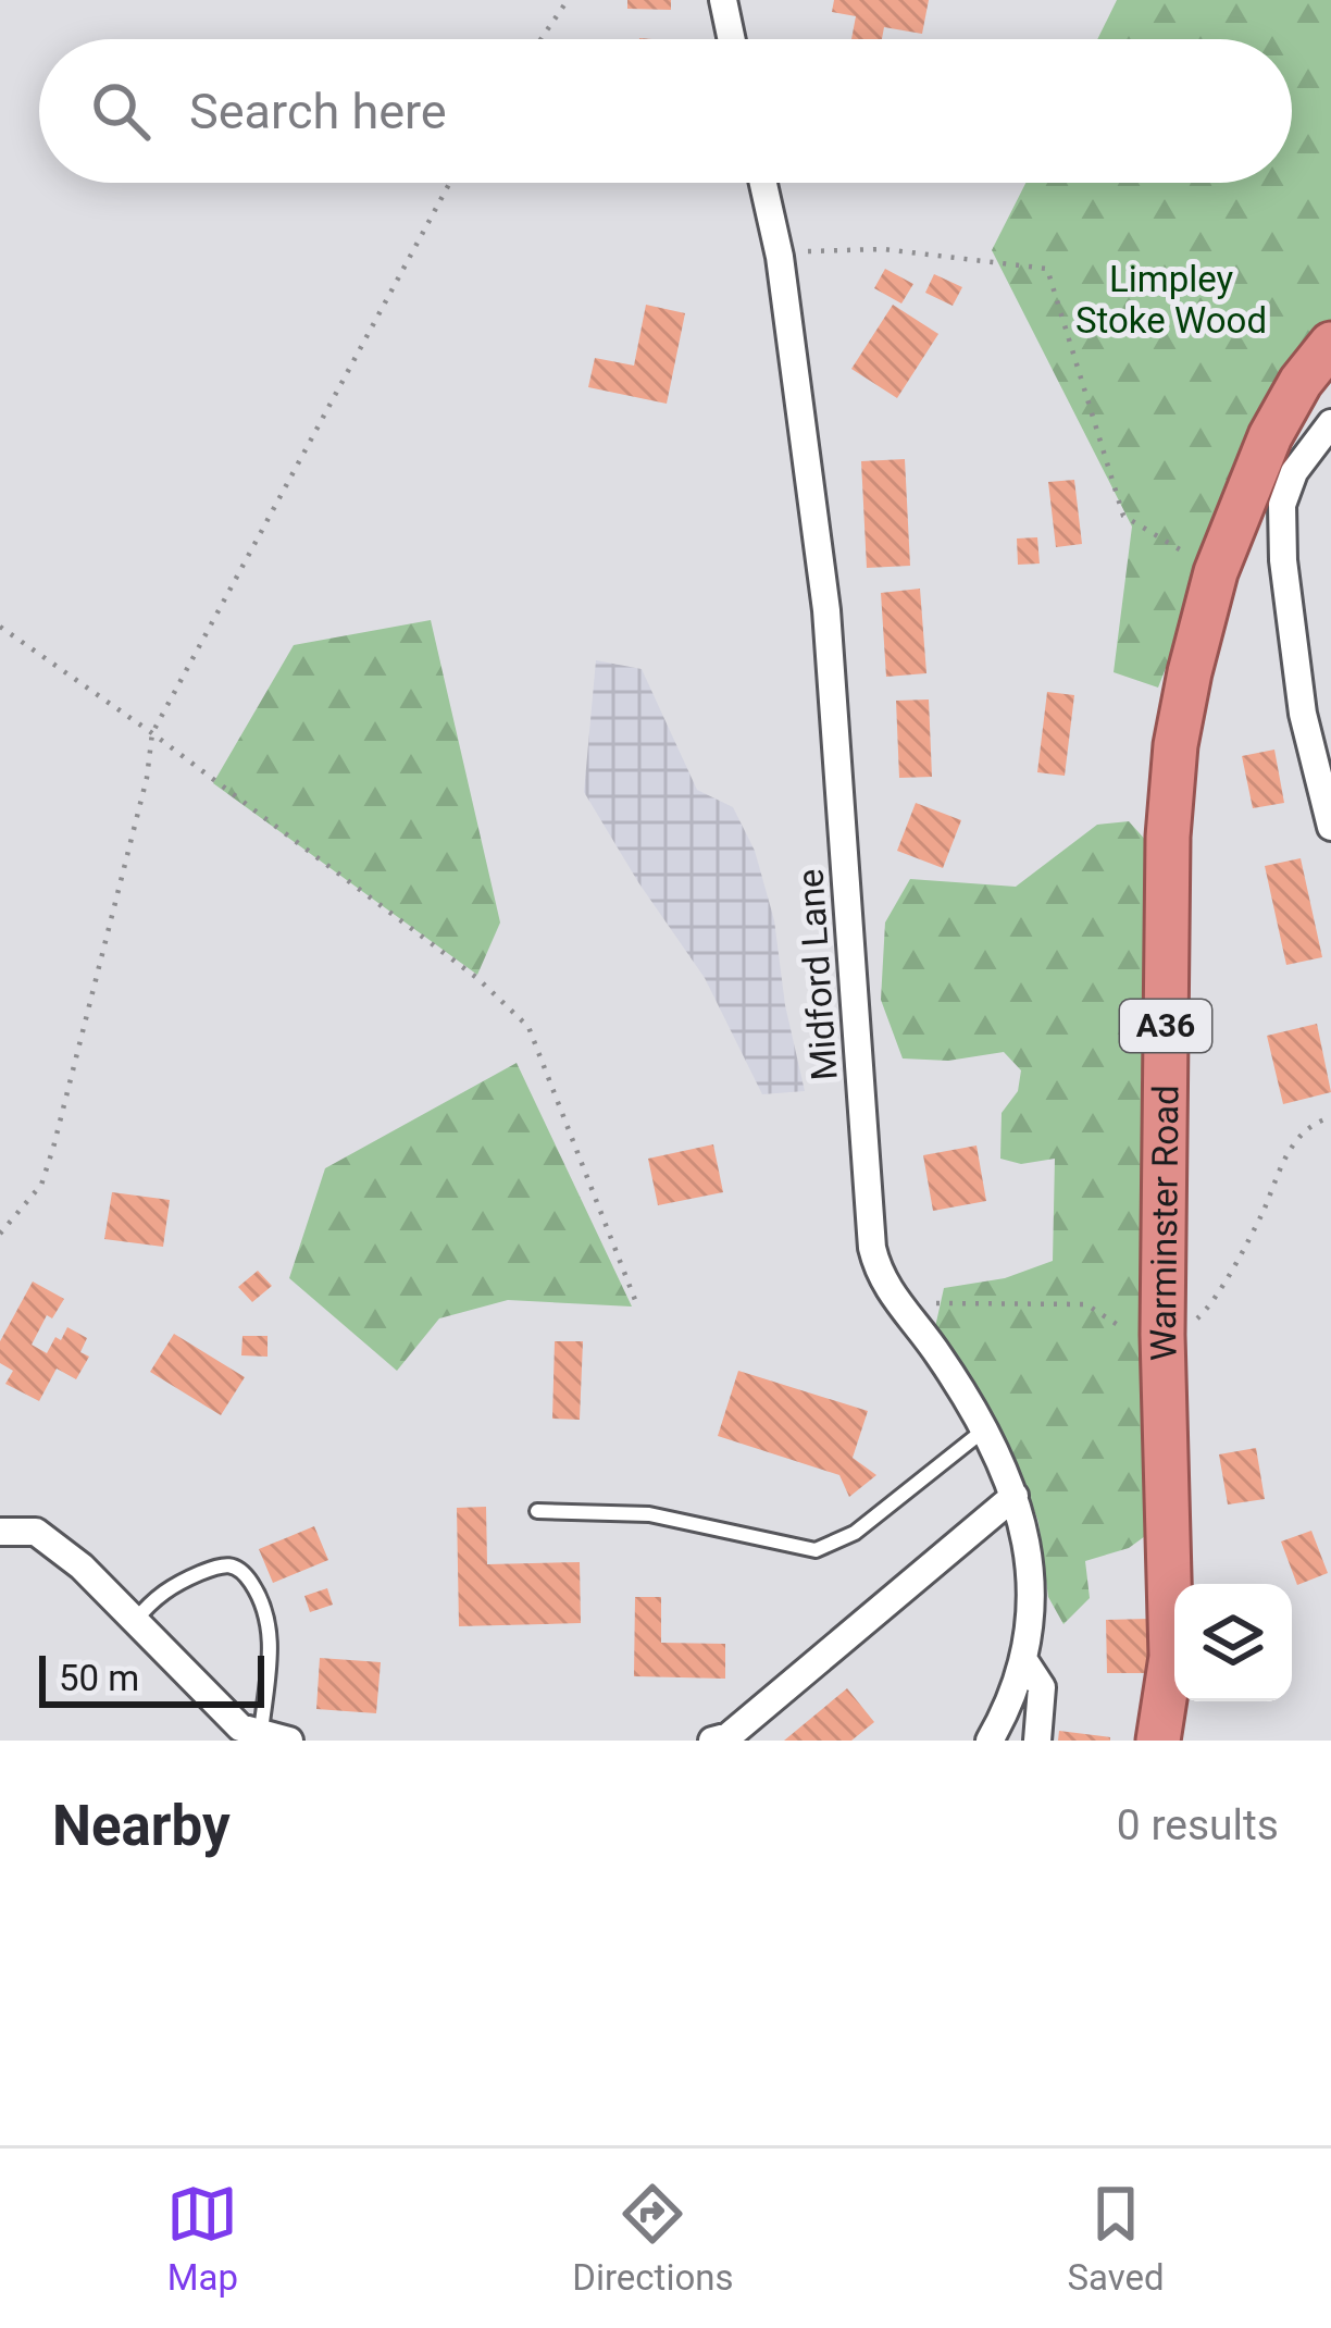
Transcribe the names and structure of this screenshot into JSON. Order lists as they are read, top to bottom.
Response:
{
  "streets": {
    "highway": ["A36", "Warminster Road"],
    "street": ["Midford Lane"]
  },
  "parks": ["Limpley Stoke Wood"],
  "scale_bar": "50 m",
  "page": {
    "search": "Search here",
    "scale": "50 m",
    "heading": ["Nearby", "0 results"],
    "nav": ["Map", "Directions", "Saved"]
  }
}
